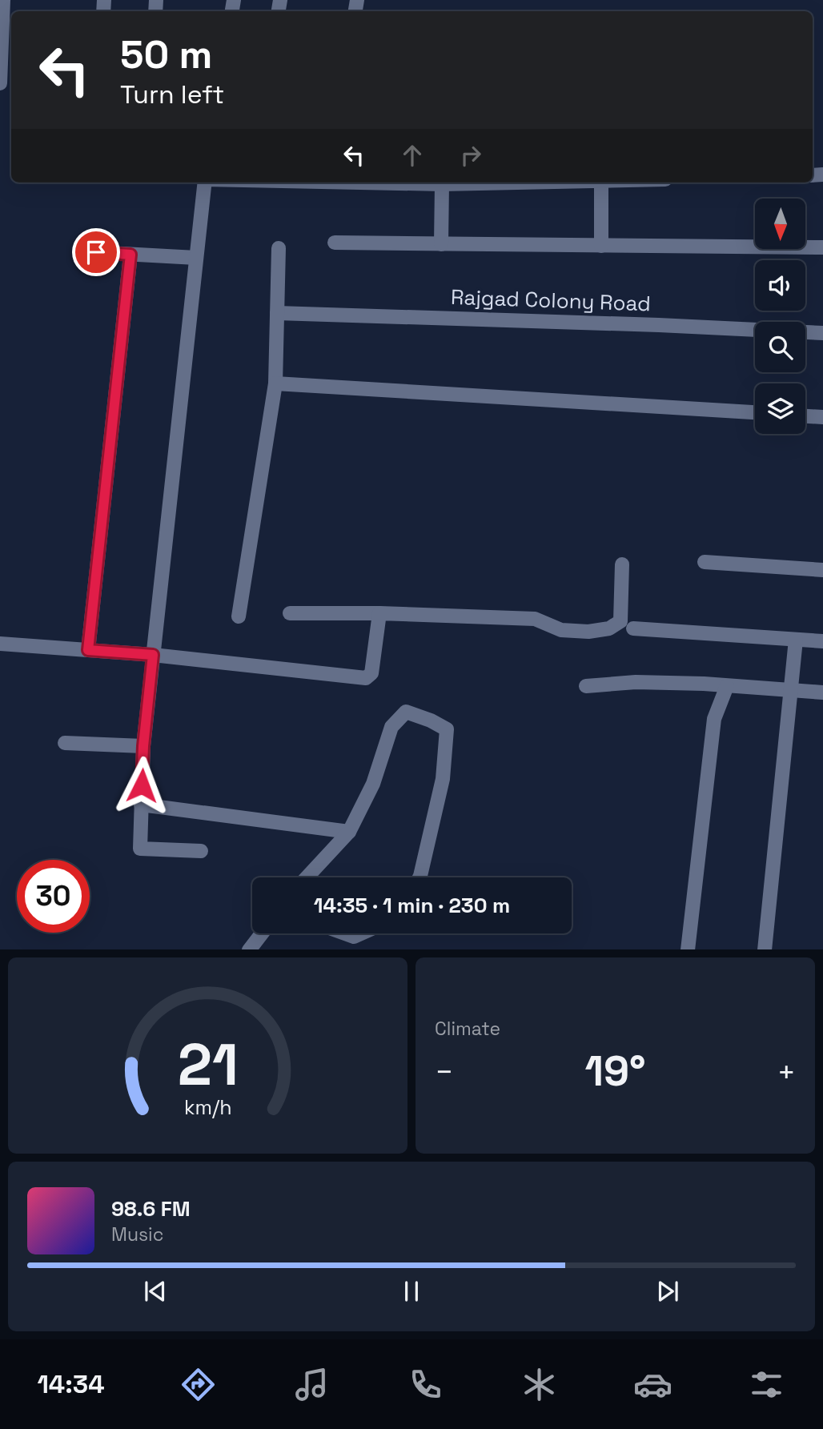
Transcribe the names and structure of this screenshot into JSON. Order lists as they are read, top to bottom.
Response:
{
  "streets": {
    "street": ["Rajgad Colony Road"]
  },
  "north": "bottom",
  "page": {
    "turn": ["50 m", "Turn left"],
    "limit": "30",
    "trip": "14:35 · 1 min · 230 m",
    "tile": "Climate",
    "heat": ["−", "19°", "+"],
    "song": ["98.6 FM", "Music"],
    "tabs": "14:34",
    "gauge": ["21", "km/h"]
  }
}
